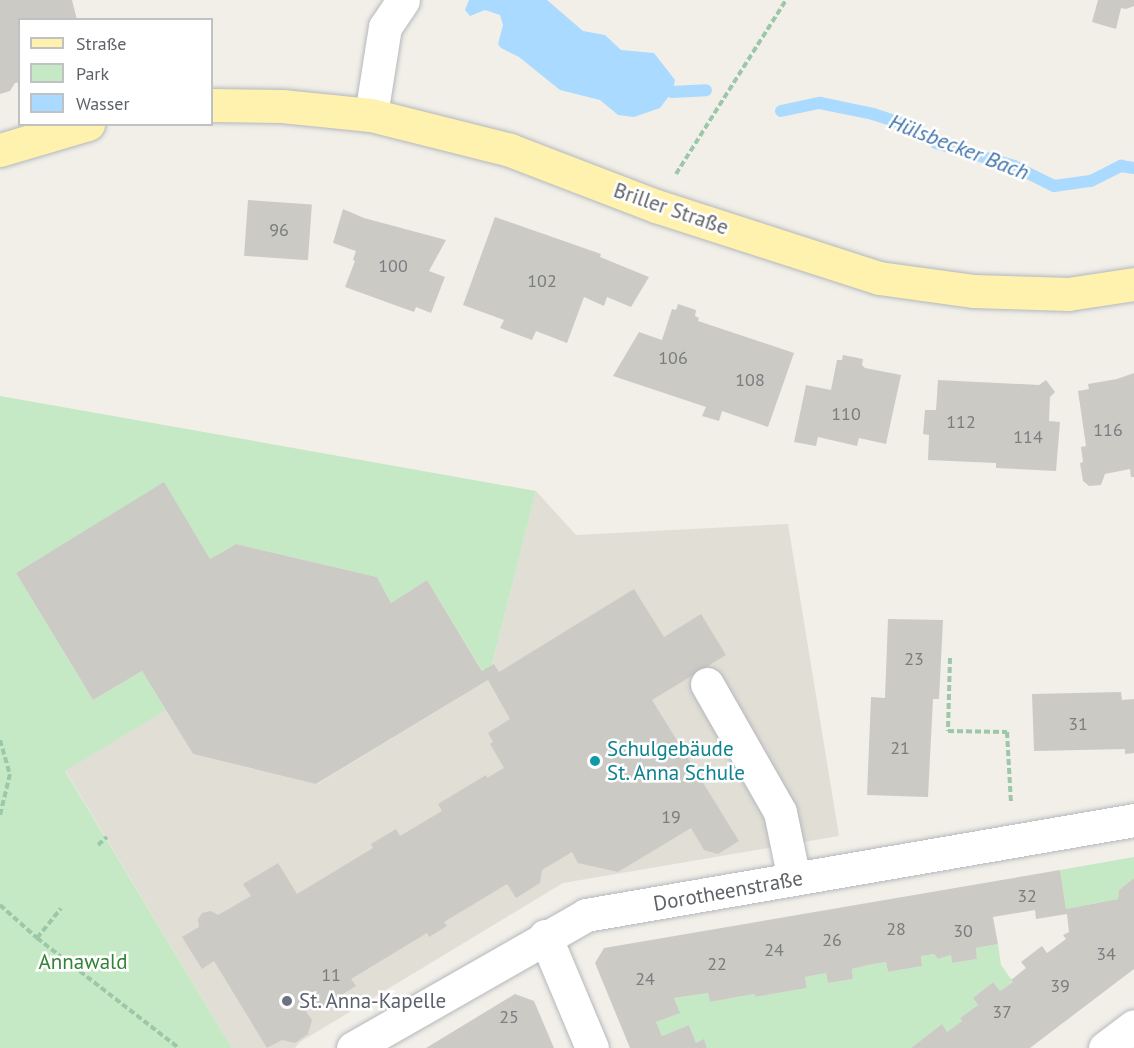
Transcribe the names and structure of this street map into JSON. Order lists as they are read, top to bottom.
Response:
{
  "streets": {
    "main road": ["Briller Straße"],
    "street": ["Dorotheenstraße"]
  },
  "water": ["Hülsbecker Bach"],
  "parks": ["Annawald"],
  "places": ["Schulgebäude St. Anna Schule", "St. Anna-Kapelle"],
  "house_numbers": [
    "96",
    "100",
    "102",
    "106",
    "108",
    "110",
    "112",
    "116",
    "114",
    "23",
    "31",
    "21",
    "19",
    "32",
    "28",
    "30",
    "26",
    "24",
    "34",
    "22",
    "11",
    "24",
    "39",
    "37",
    "25"
  ],
  "legend": ["Straße", "Park", "Wasser"]
}
